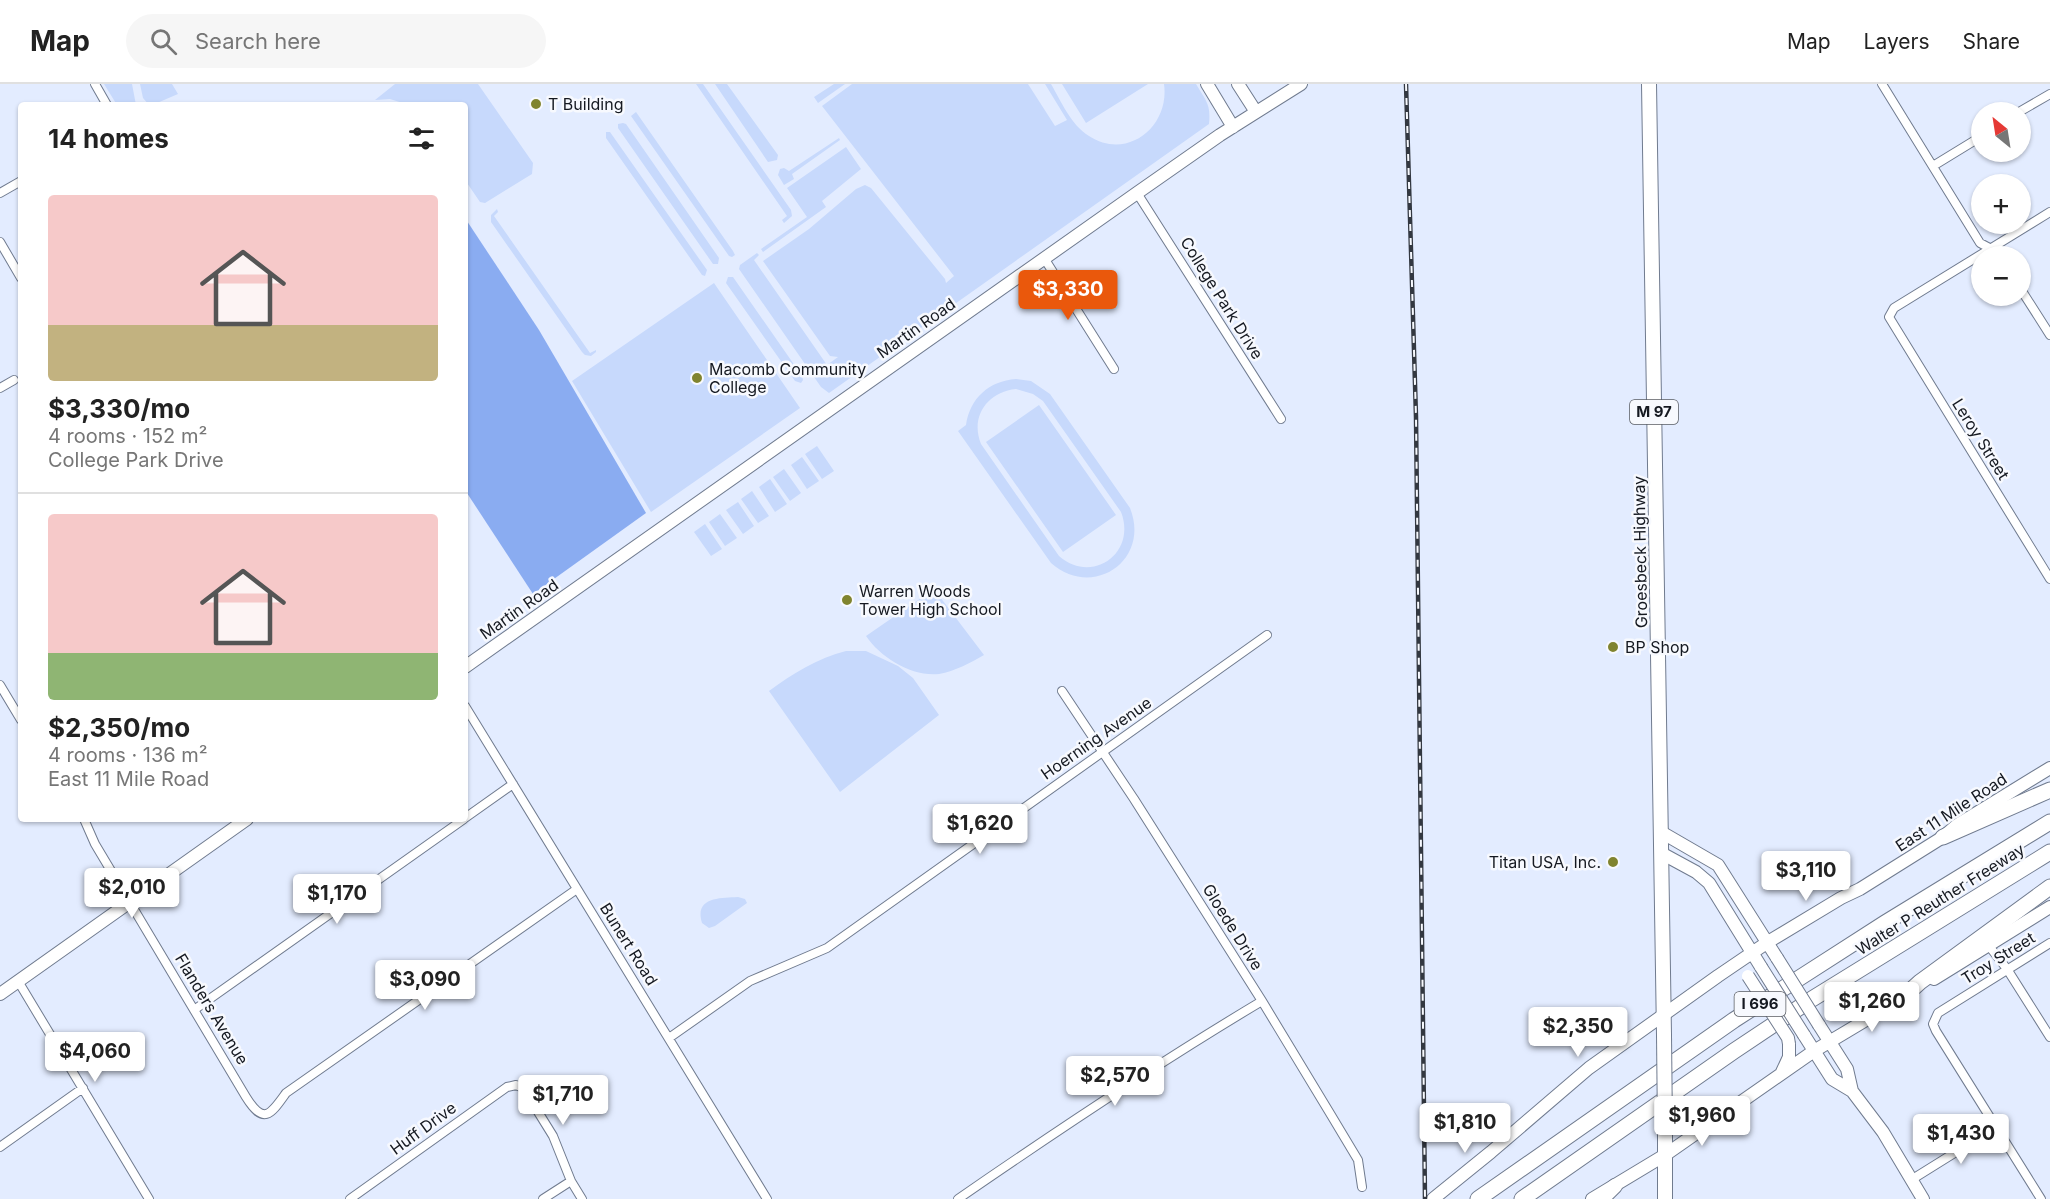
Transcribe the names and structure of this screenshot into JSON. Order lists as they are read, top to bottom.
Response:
{
  "streets": {
    "highway": ["Walter P Reuther Freeway", "I 696"],
    "main road": [
      "Martin Road",
      "M 97",
      "Groesbeck Highway",
      "East 11 Mile Road"
    ],
    "street": [
      "College Park Drive",
      "Leroy Street",
      "Hoerning Avenue",
      "Gloede Drive",
      "Bunert Road",
      "Troy Street",
      "Flanders Avenue",
      "Huff Drive"
    ]
  },
  "crossings": [
    ["College Park Drive", "Martin Road"],
    ["Groesbeck Highway", "East 11 Mile Road"],
    ["Hoerning Avenue", "Gloede Drive"],
    ["Hoerning Avenue", "Bunert Road"],
    ["Bunert Road", "Flanders Avenue"]
  ],
  "places": [
    "T Building",
    "Macomb Community College",
    "Warren Woods Tower High School",
    "BP Shop",
    "Titan USA, Inc."
  ],
  "north": "top left",
  "page": {
    "header": "Map",
    "search": "Search here",
    "nav": ["Map", "Layers", "Share"],
    "map_buttons": ["+", "−"],
    "heading": "14 homes",
    "list": [
      {
        "name": "$3,330/mo",
        "note": "4 rooms · 152 m² · College Park Drive"
      },
      {
        "name": "$2,350/mo",
        "note": "4 rooms · 136 m² · East 11 Mile Road"
      }
    ],
    "price": [
      "$3,330",
      "$1,620",
      "$3,110",
      "$2,010",
      "$1,170",
      "$3,090",
      "$1,260",
      "$2,350",
      "$4,060",
      "$2,570",
      "$1,710",
      "$1,960",
      "$1,810",
      "$1,430"
    ]
  }
}
